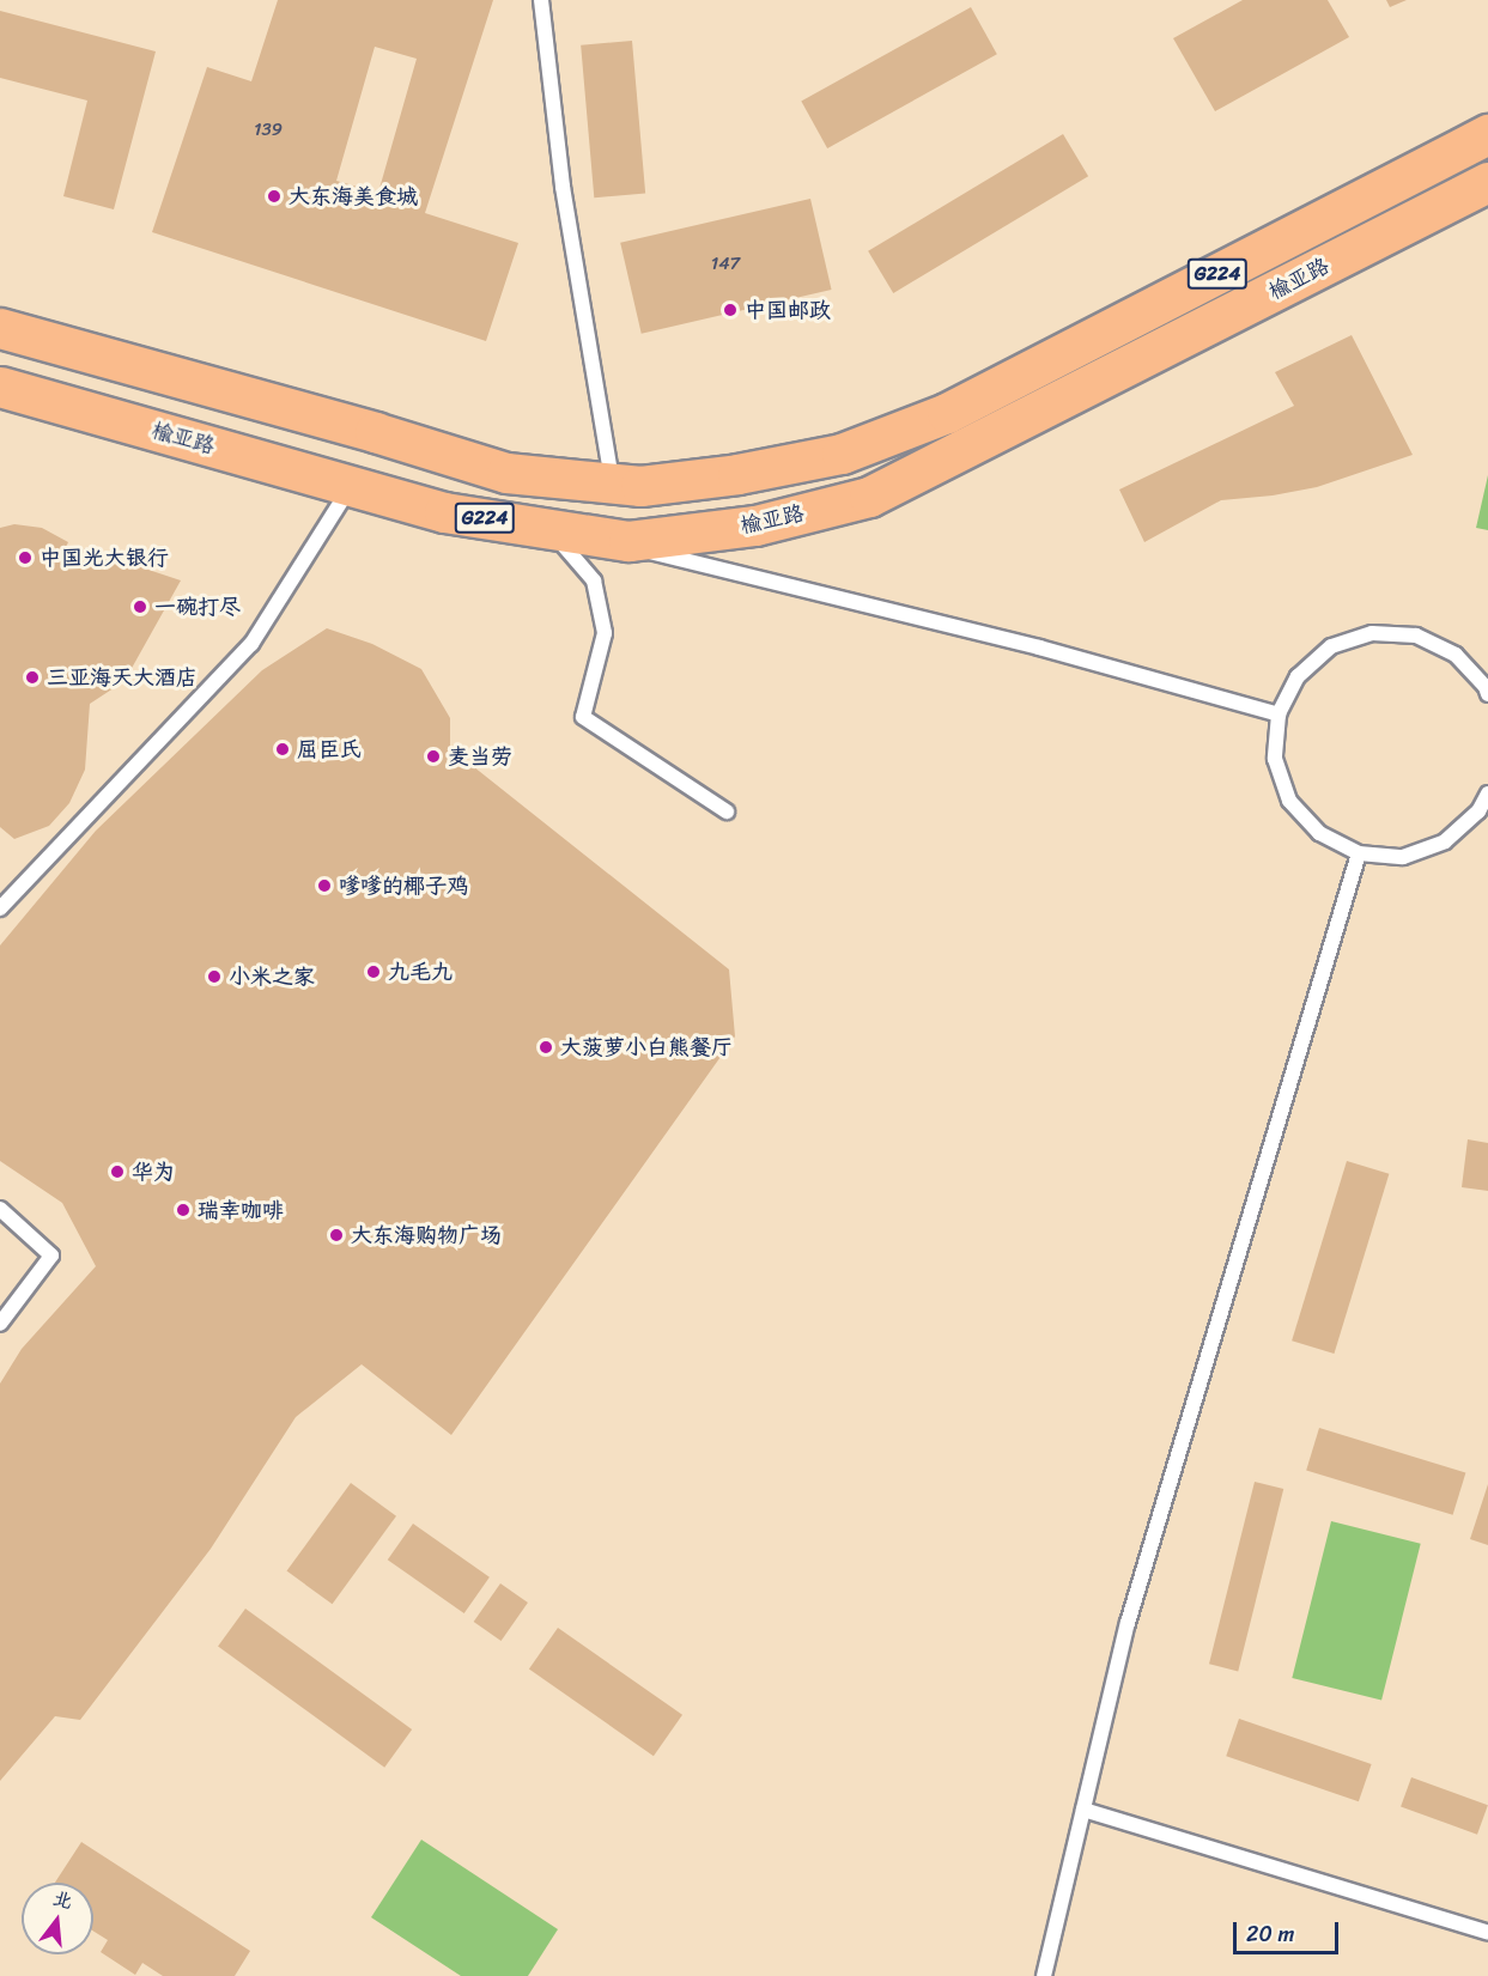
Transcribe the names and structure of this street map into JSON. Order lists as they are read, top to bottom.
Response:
{
  "streets": {
    "highway": ["G224", "榆亚路"]
  },
  "places": [
    "大东海美食城",
    "中国邮政",
    "中国光大银行",
    "一碗打尽",
    "三亚海天大酒店",
    "屈臣氏",
    "麦当劳",
    "嗲嗲的椰子鸡",
    "九毛九",
    "小米之家",
    "大菠萝小白熊餐厅",
    "华为",
    "瑞幸咖啡",
    "大东海购物广场"
  ],
  "house_numbers": ["139", "147"],
  "scale_bar": "20 m",
  "north": "top"
}
